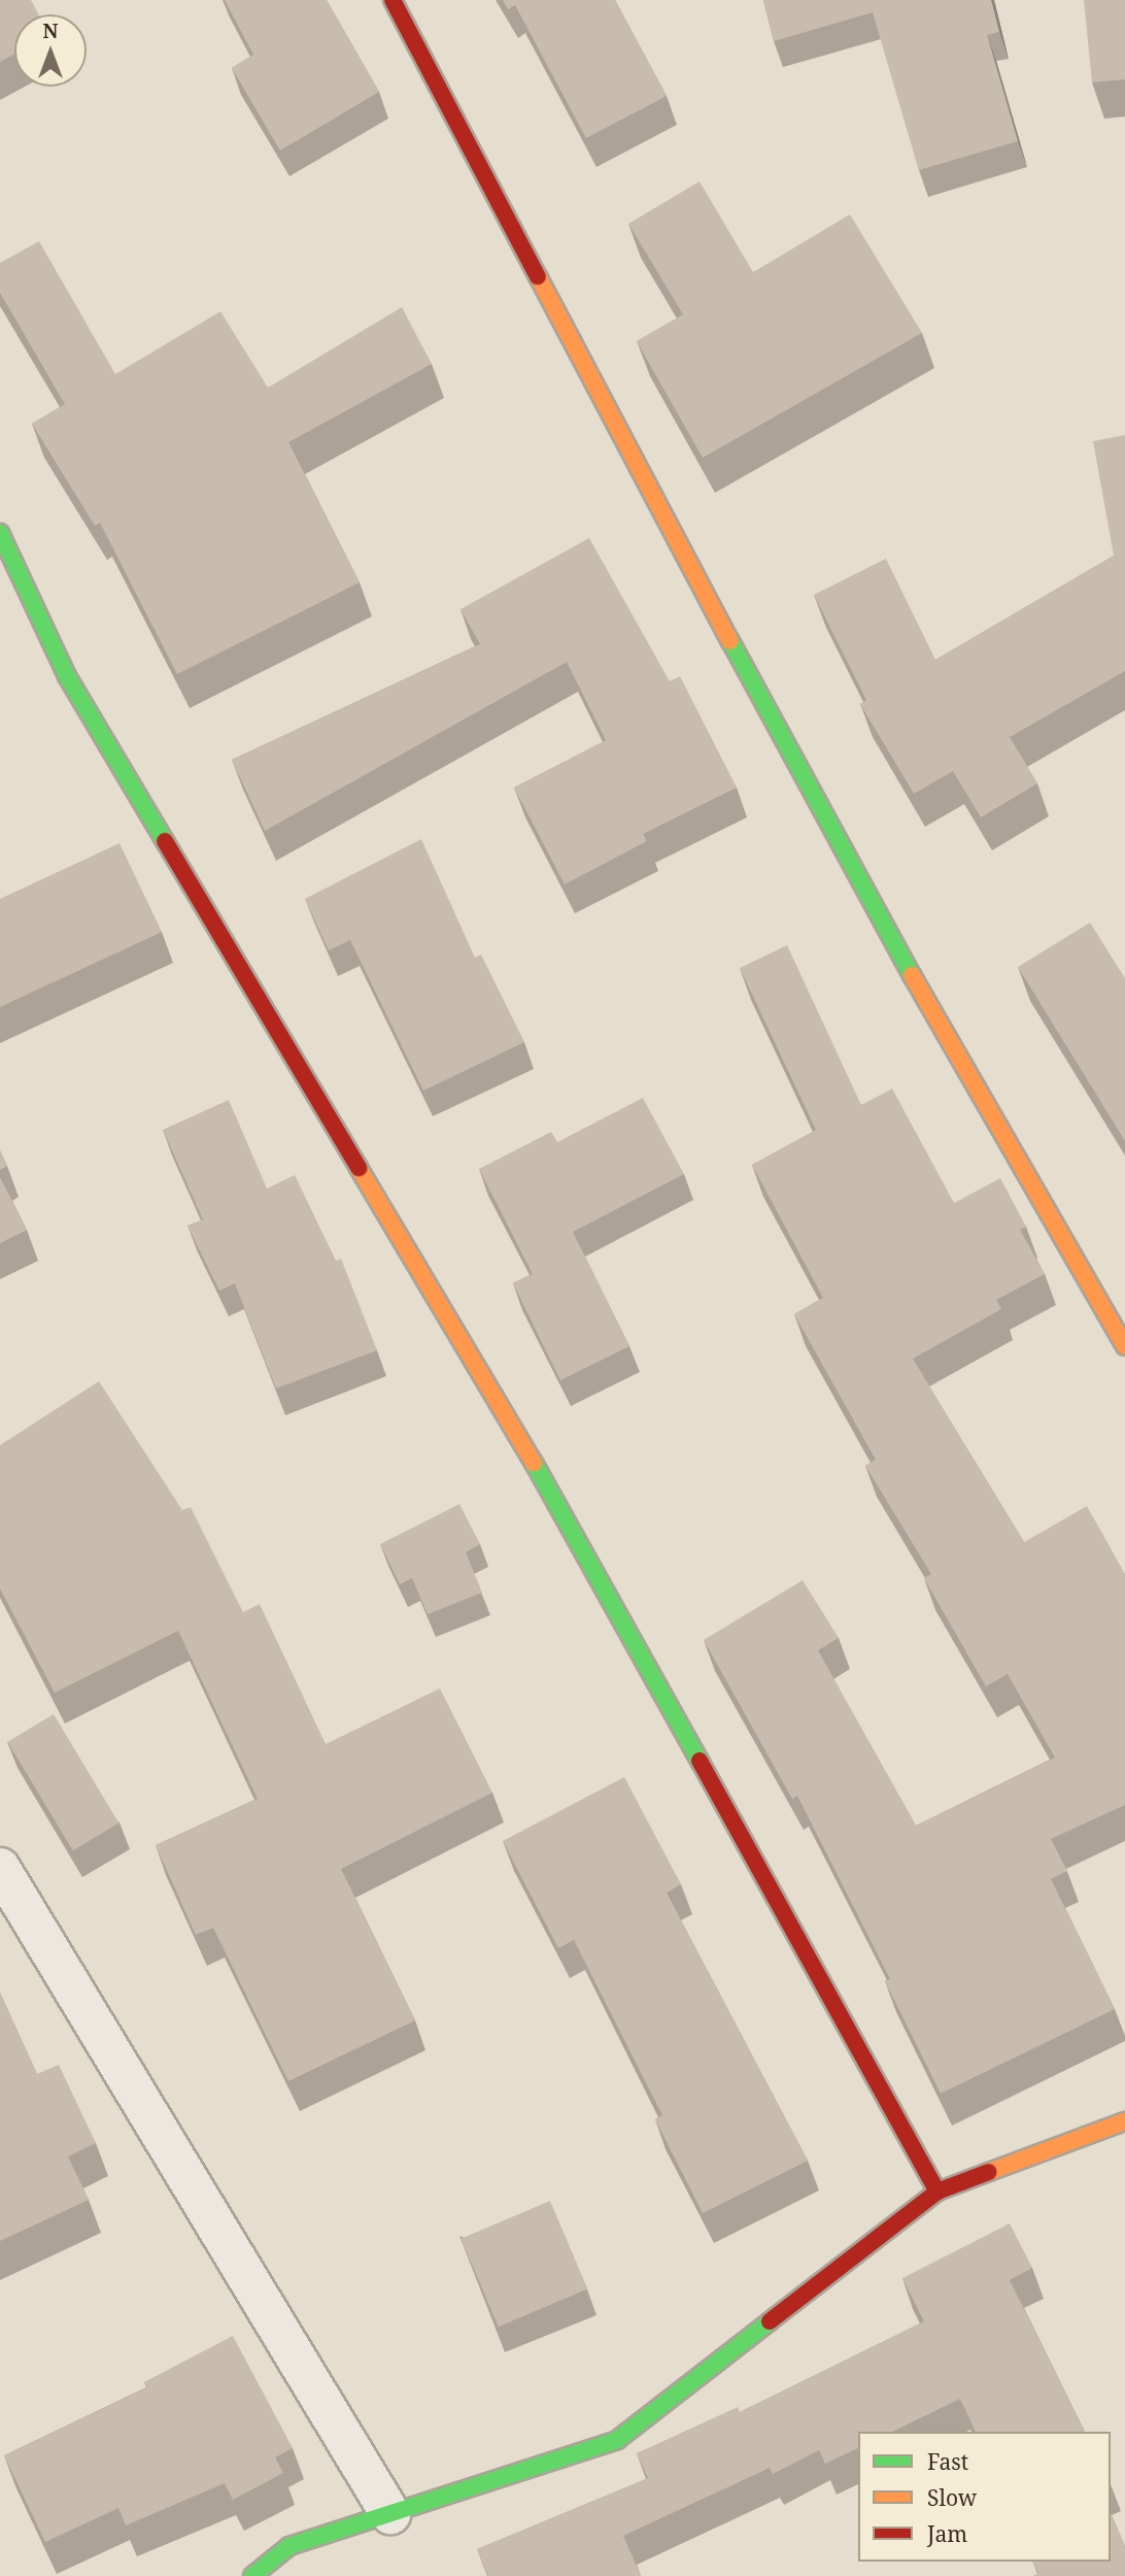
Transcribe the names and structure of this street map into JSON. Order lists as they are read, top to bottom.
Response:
{
  "legend": ["Fast", "Slow", "Jam"],
  "north": "top"
}
